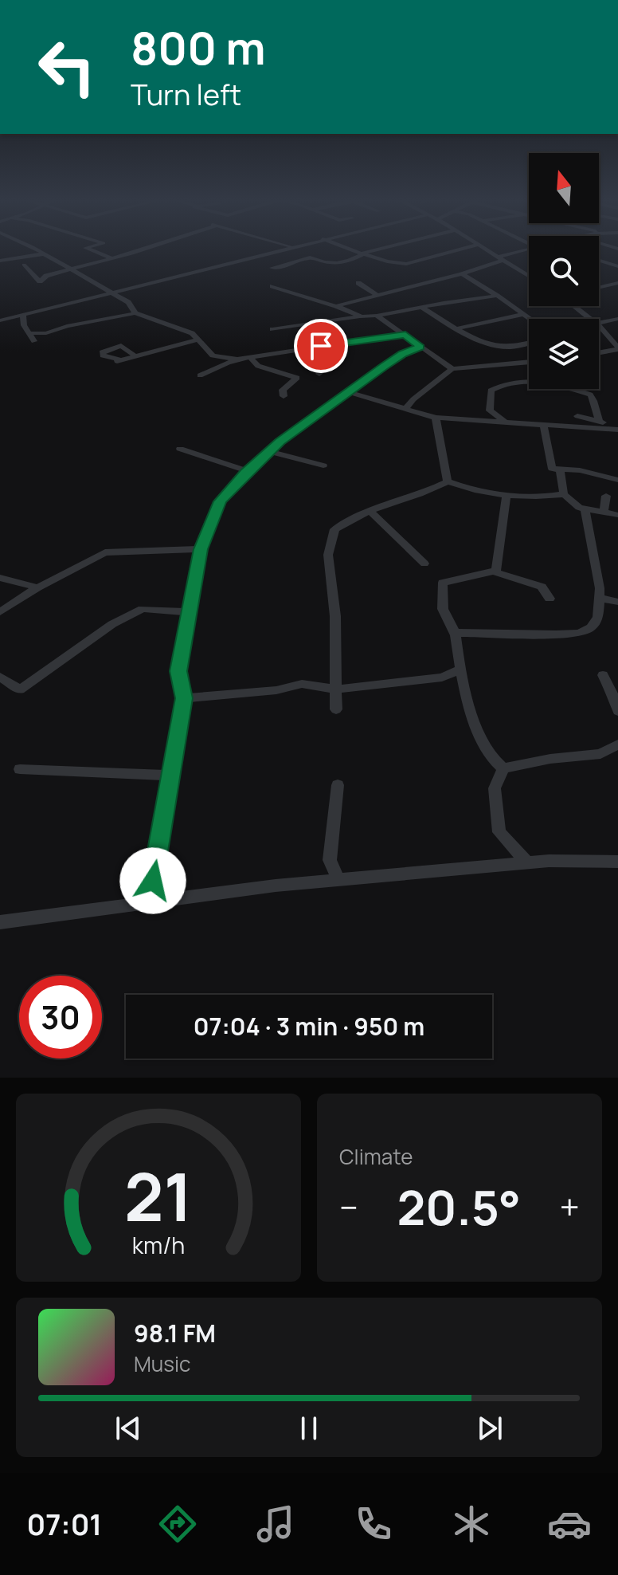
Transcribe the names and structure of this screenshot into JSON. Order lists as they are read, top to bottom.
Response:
{
  "north": "top",
  "page": {
    "turn": ["800 m", "Turn left"],
    "limit": "30",
    "trip": "07:04 · 3 min · 950 m",
    "tile": "Climate",
    "heat": ["−", "20.5°", "+"],
    "song": ["98.1 FM", "Music"],
    "tabs": "07:01",
    "gauge": ["21", "km/h"]
  }
}
